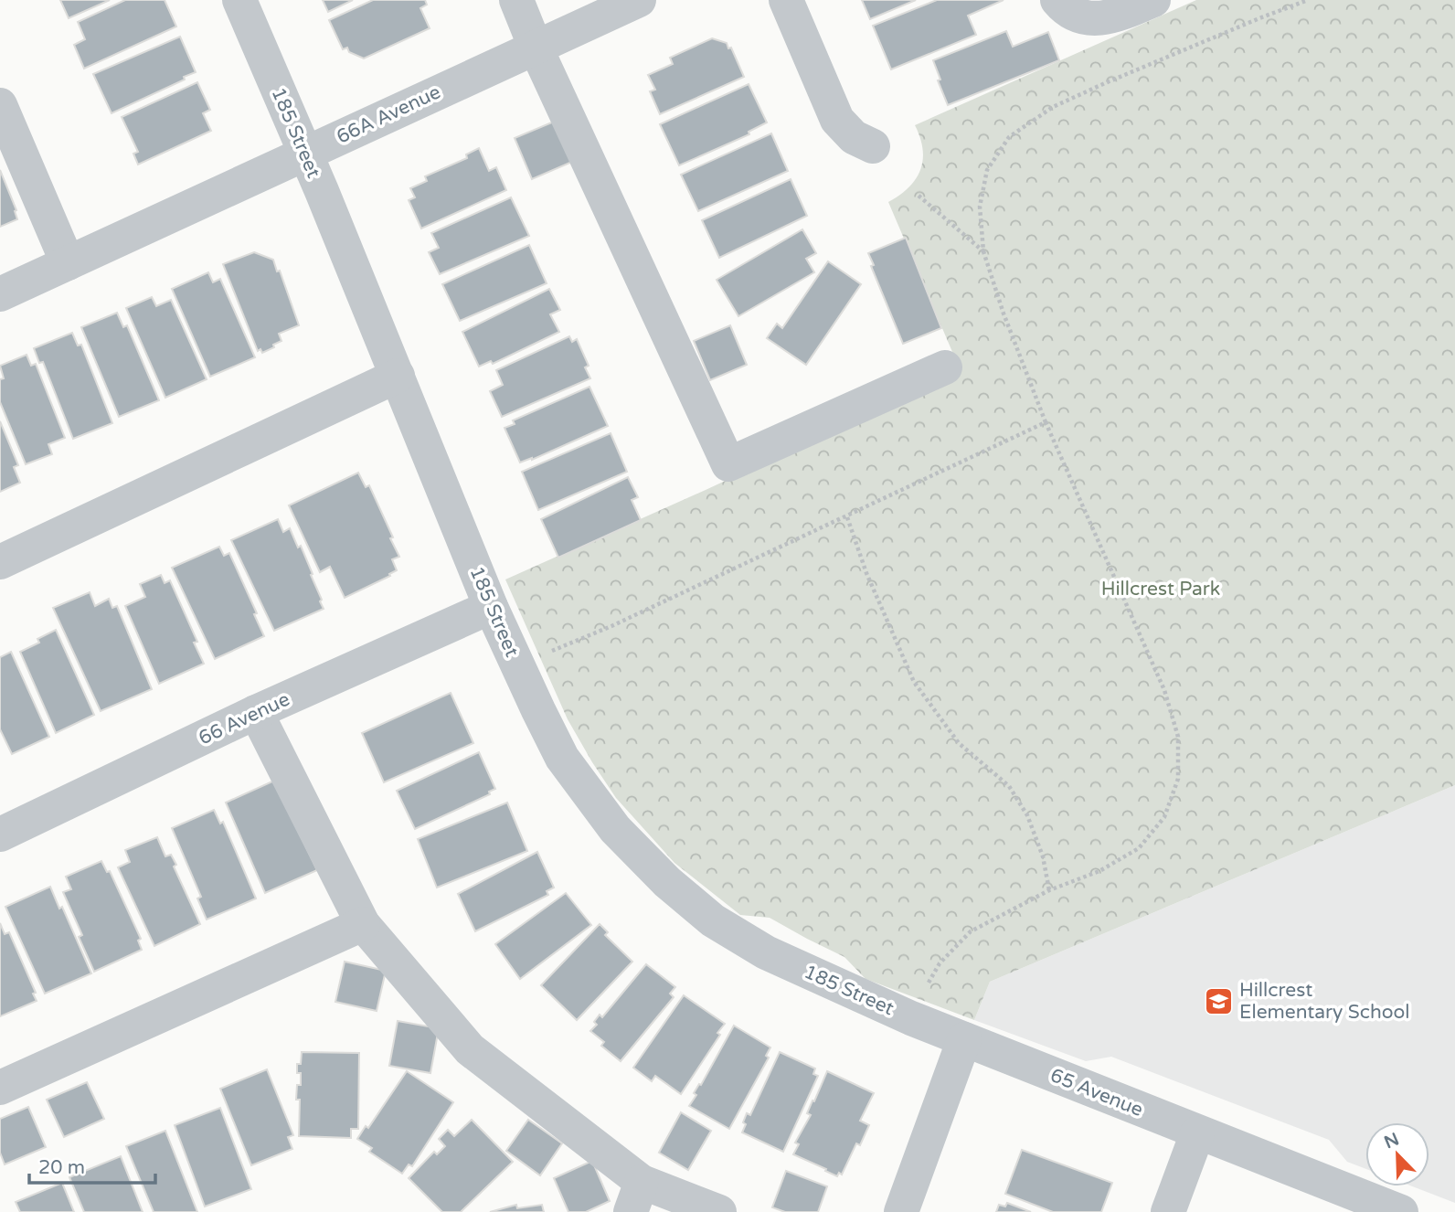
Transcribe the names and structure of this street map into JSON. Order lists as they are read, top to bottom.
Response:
{
  "streets": {
    "street": [
      "66A Avenue",
      "185 Street",
      "66 Avenue",
      "65 Avenue"
    ]
  },
  "crossings": [
    ["66A Avenue", "185 Street"],
    ["185 Street", "66 Avenue"],
    ["185 Street", "65 Avenue"]
  ],
  "parks": ["Hillcrest Park"],
  "places": {
    "school or university": ["Hillcrest Elementary School"]
  },
  "scale_bar": "20 m",
  "north": "top left"
}
